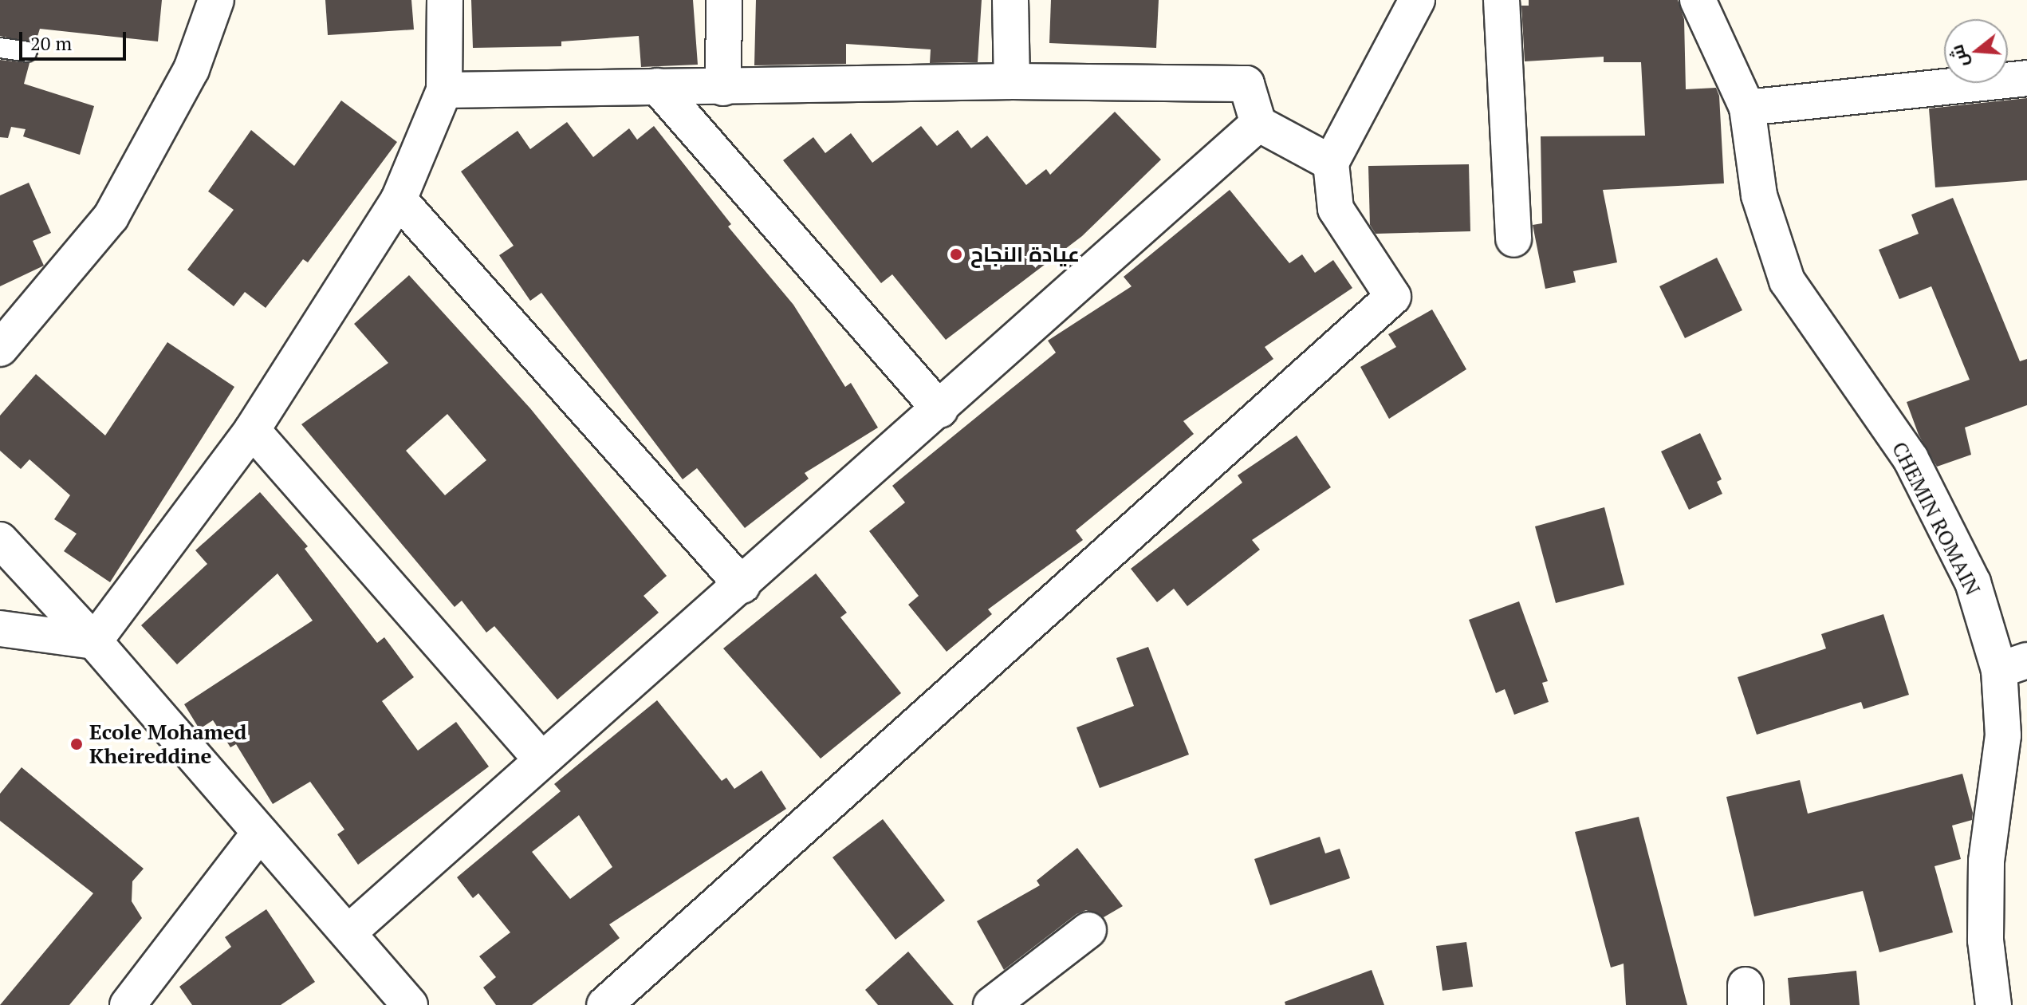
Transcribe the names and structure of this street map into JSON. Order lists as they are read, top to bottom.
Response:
{
  "streets": {
    "street": ["CHEMIN ROMAIN"]
  },
  "places": ["عيادة النجاح", "Ecole Mohamed Kheireddine"],
  "scale_bar": "20 m",
  "north": "left"
}
